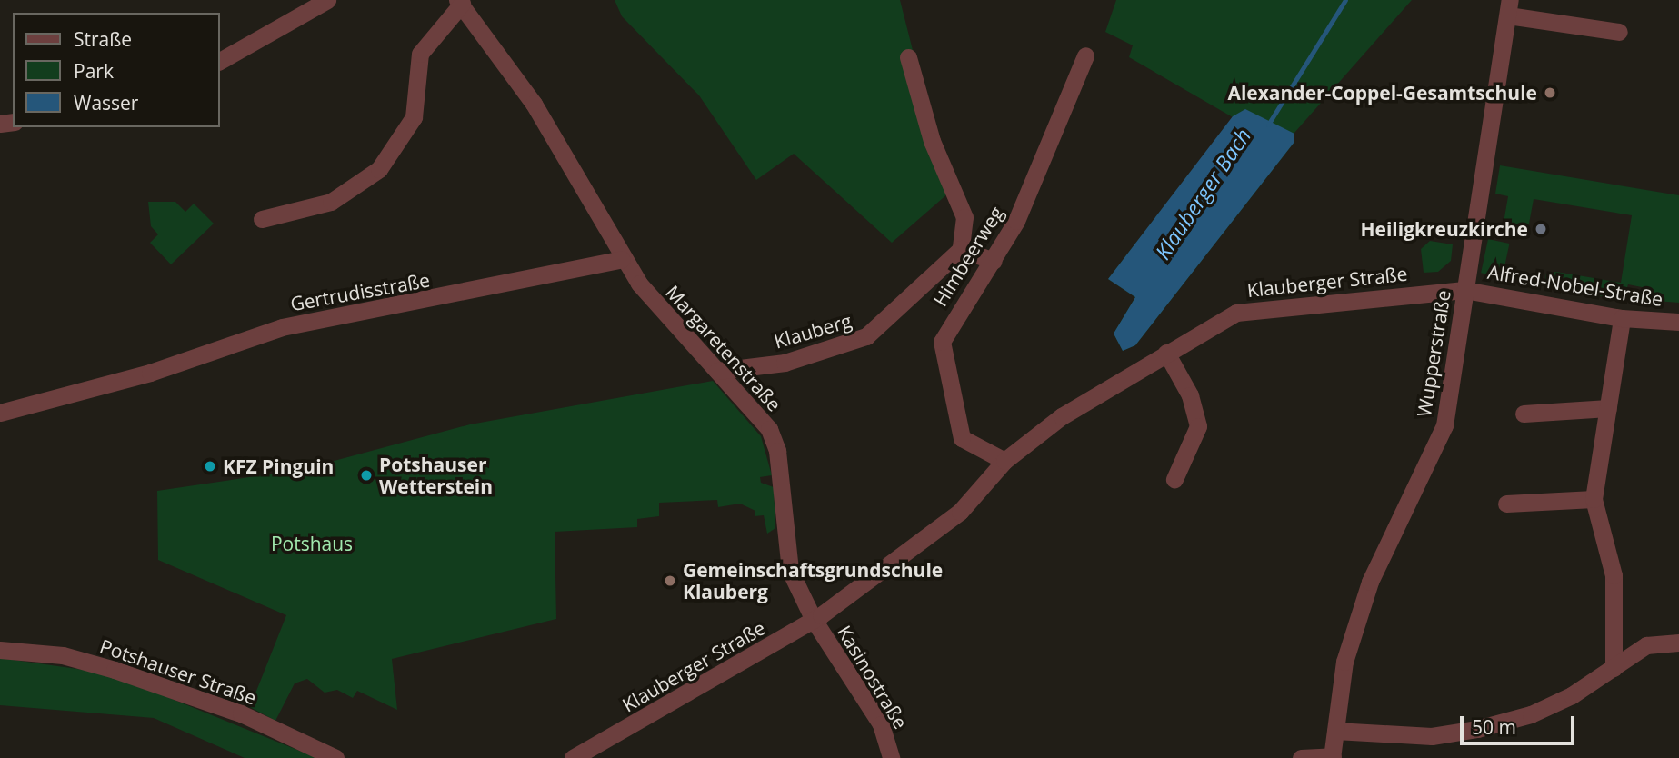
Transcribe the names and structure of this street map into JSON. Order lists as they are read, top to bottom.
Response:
{
  "streets": {
    "street": [
      "Himbeerweg",
      "Klauberger Straße",
      "Alfred-Nobel-Straße",
      "Gertrudisstraße",
      "Klauberg",
      "Margaretenstraße",
      "Wupperstraße",
      "Potshauser Straße",
      "Kasinostraße"
    ]
  },
  "crossings": [
    ["Himbeerweg", "Klauberger Straße"],
    ["Klauberger Straße", "Alfred-Nobel-Straße"],
    ["Klauberger Straße", "Margaretenstraße"],
    ["Klauberger Straße", "Wupperstraße"],
    ["Klauberger Straße", "Kasinostraße"],
    ["Alfred-Nobel-Straße", "Wupperstraße"],
    ["Gertrudisstraße", "Margaretenstraße"],
    ["Klauberg", "Margaretenstraße"],
    ["Margaretenstraße", "Kasinostraße"]
  ],
  "water": ["Klauberger Bach"],
  "parks": ["Potshaus"],
  "places": [
    "Alexander-Coppel-Gesamtschule",
    "Heiligkreuzkirche",
    "KFZ Pinguin",
    "Potshauser Wetterstein",
    "Gemeinschaftsgrundschule Klauberg"
  ],
  "legend": ["Straße", "Park", "Wasser"],
  "scale_bar": "50 m"
}
